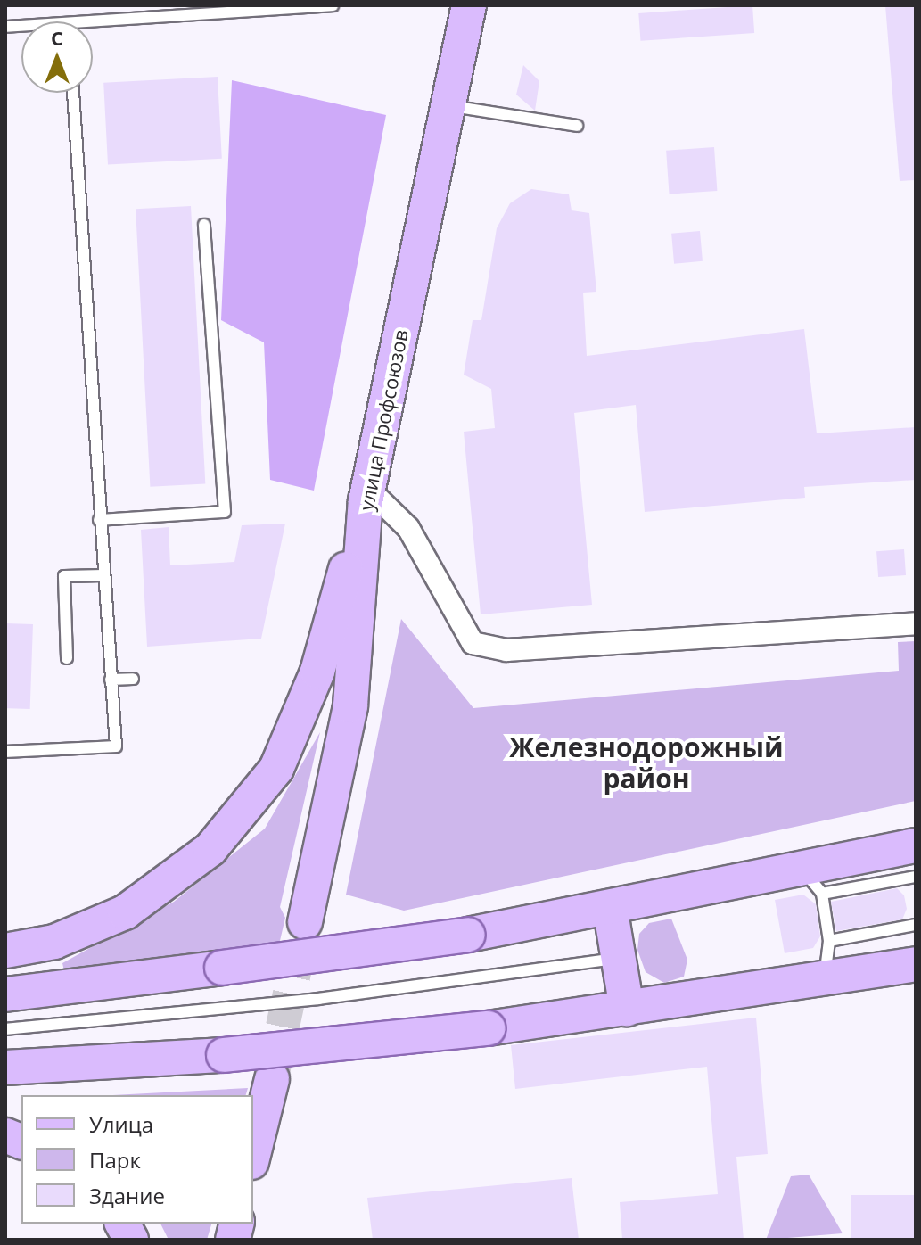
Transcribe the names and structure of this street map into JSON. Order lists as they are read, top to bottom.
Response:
{
  "streets": {
    "main road": ["улица Профсоюзов"]
  },
  "districts": ["Железнодорожный район"],
  "legend": ["Улица", "Парк", "Здание"],
  "north": "top"
}
